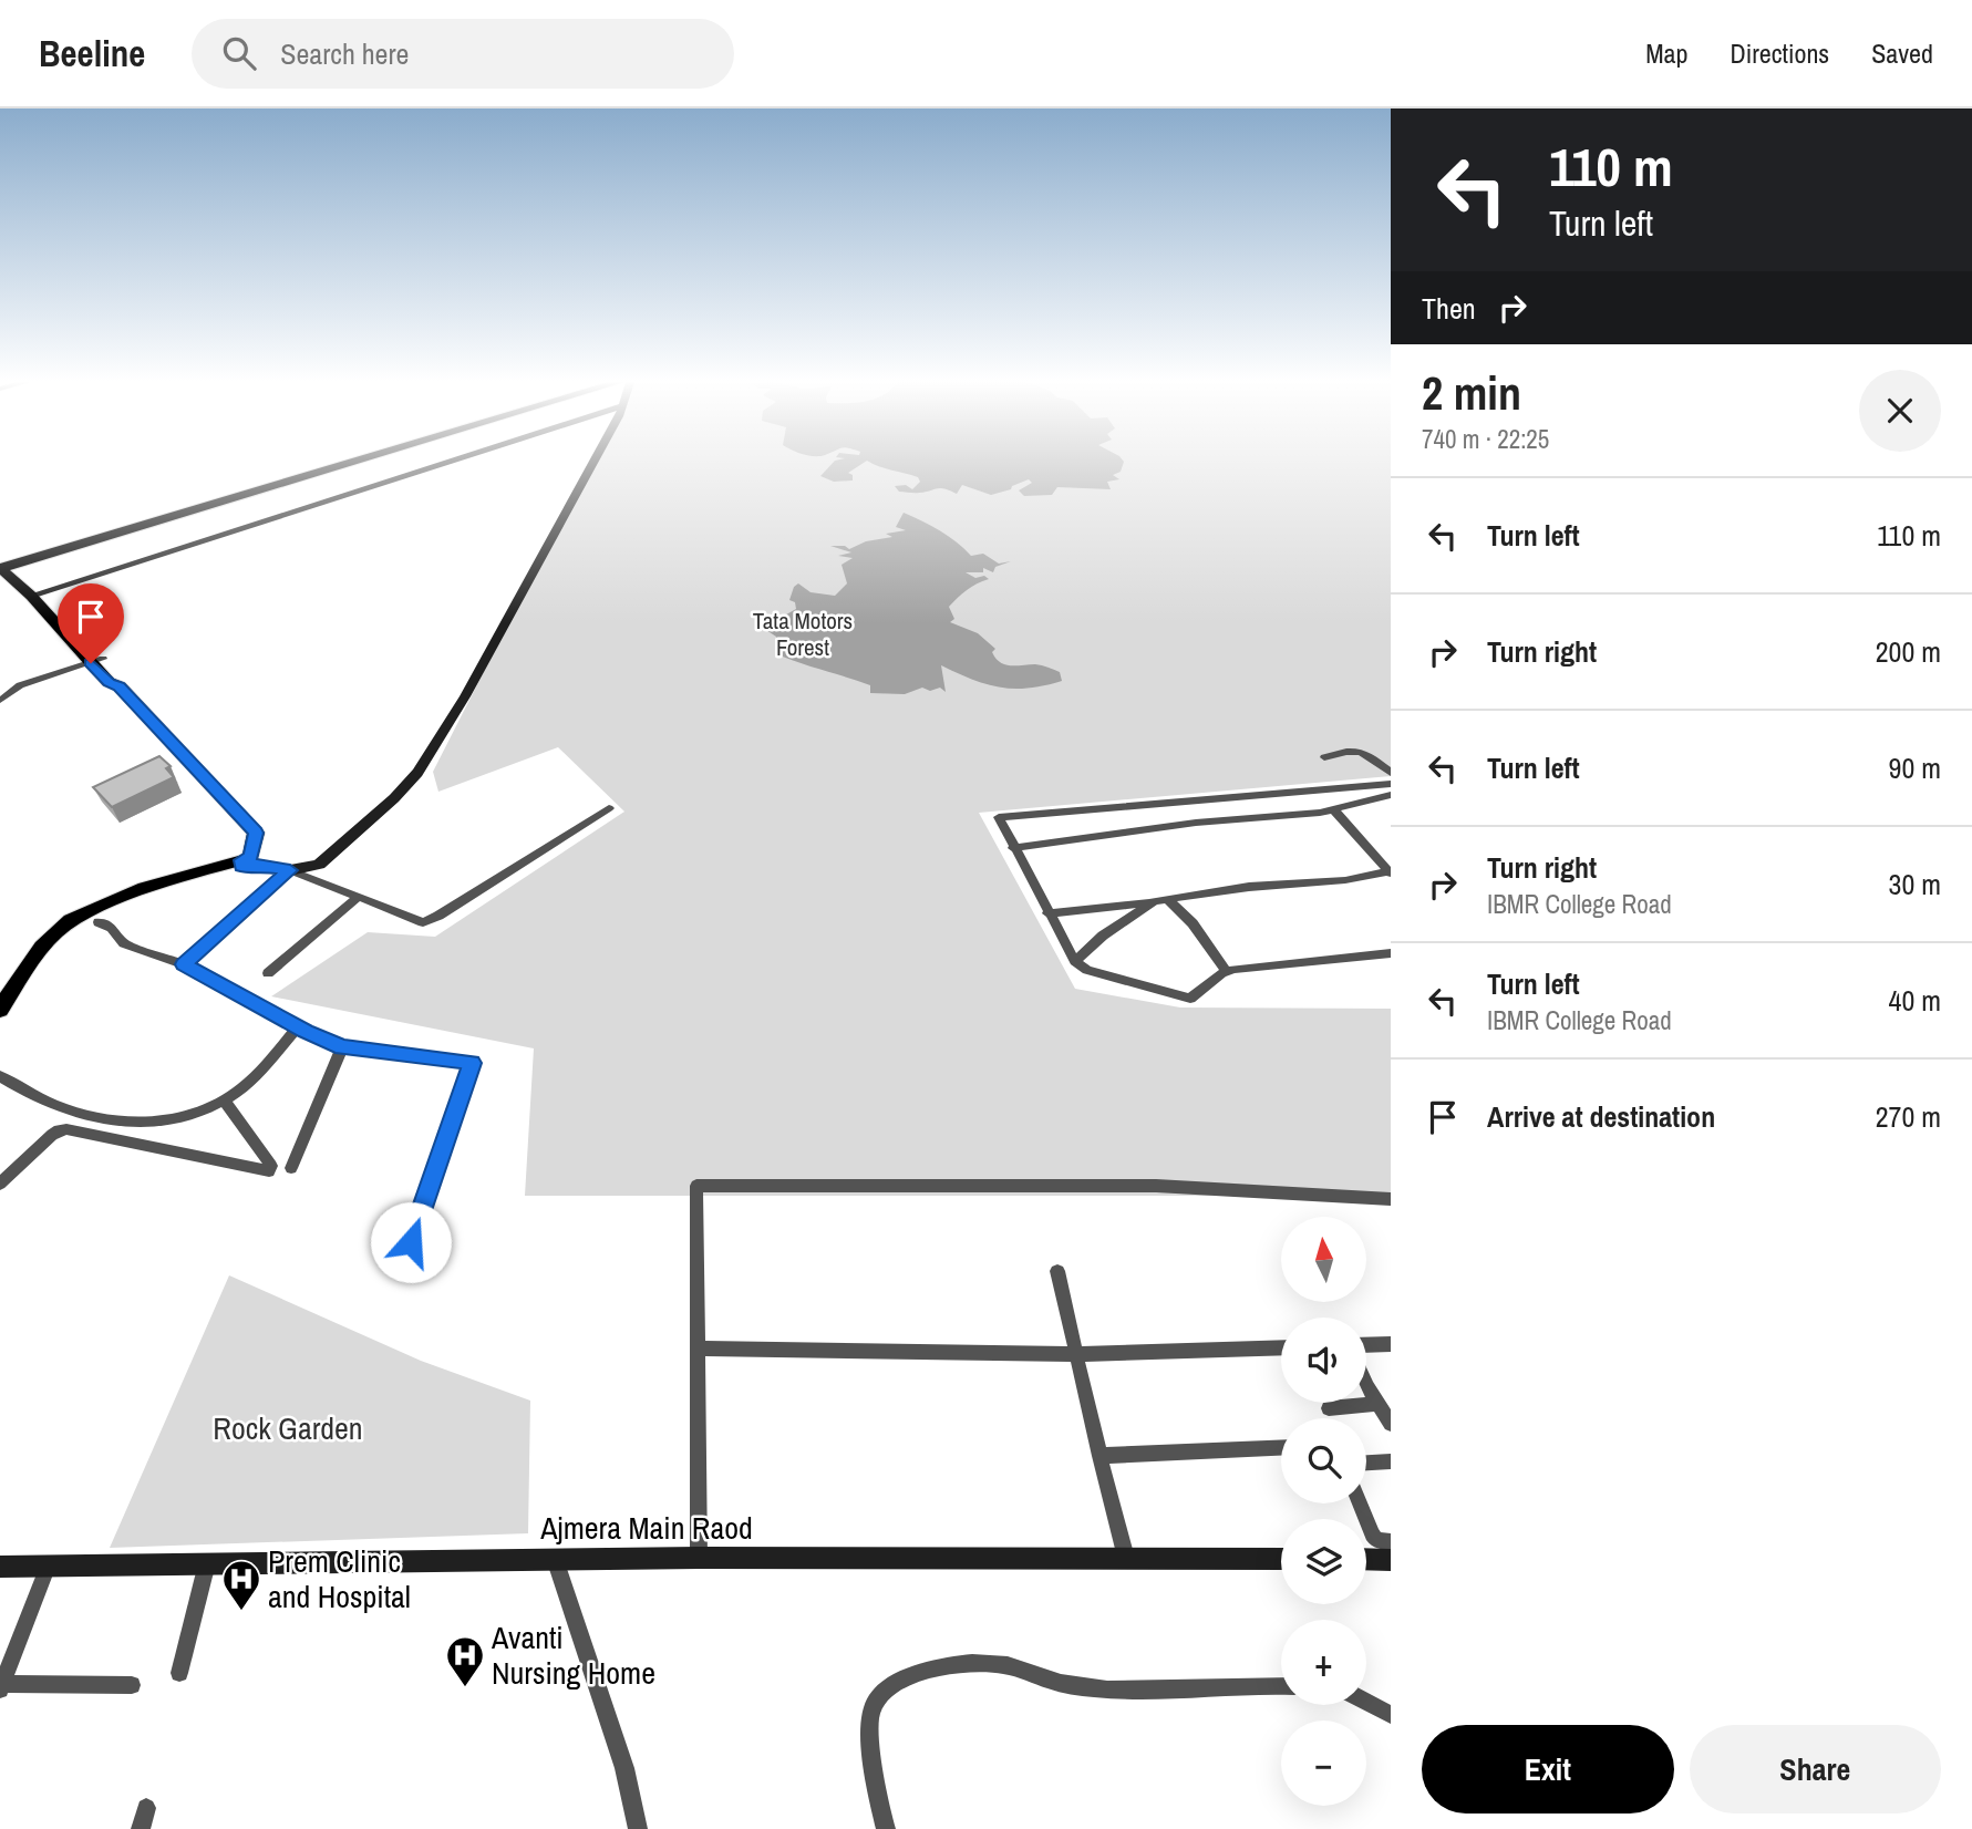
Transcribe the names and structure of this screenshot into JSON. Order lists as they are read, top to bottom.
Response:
{
  "streets": {
    "street": ["Ajmera Main Raod"]
  },
  "parks": ["Tata Motors Forest", "Rock Garden"],
  "places": {
    "hospital": ["Prem Clinic and Hospital", "Avanti Nursing Home"]
  },
  "north": "top",
  "page": {
    "header": "Beeline",
    "search": "Search here",
    "nav": ["Map", "Directions", "Saved"],
    "turn": ["110 m", "Turn left"],
    "then": "Then",
    "heading": ["2 min", "740 m · 22:25"],
    "list": [
      {
        "name": "Turn left",
        "value": "110 m"
      },
      {
        "name": "Turn right",
        "value": "200 m"
      },
      {
        "name": "Turn left",
        "value": "90 m"
      },
      {
        "name": "Turn right",
        "note": "IBMR College Road",
        "value": "30 m"
      },
      {
        "name": "Turn left",
        "note": "IBMR College Road",
        "value": "40 m"
      },
      {
        "name": "Arrive at destination",
        "value": "270 m"
      }
    ],
    "map_buttons": ["+", "−"],
    "buttons": ["Exit", "Share"]
  }
}
